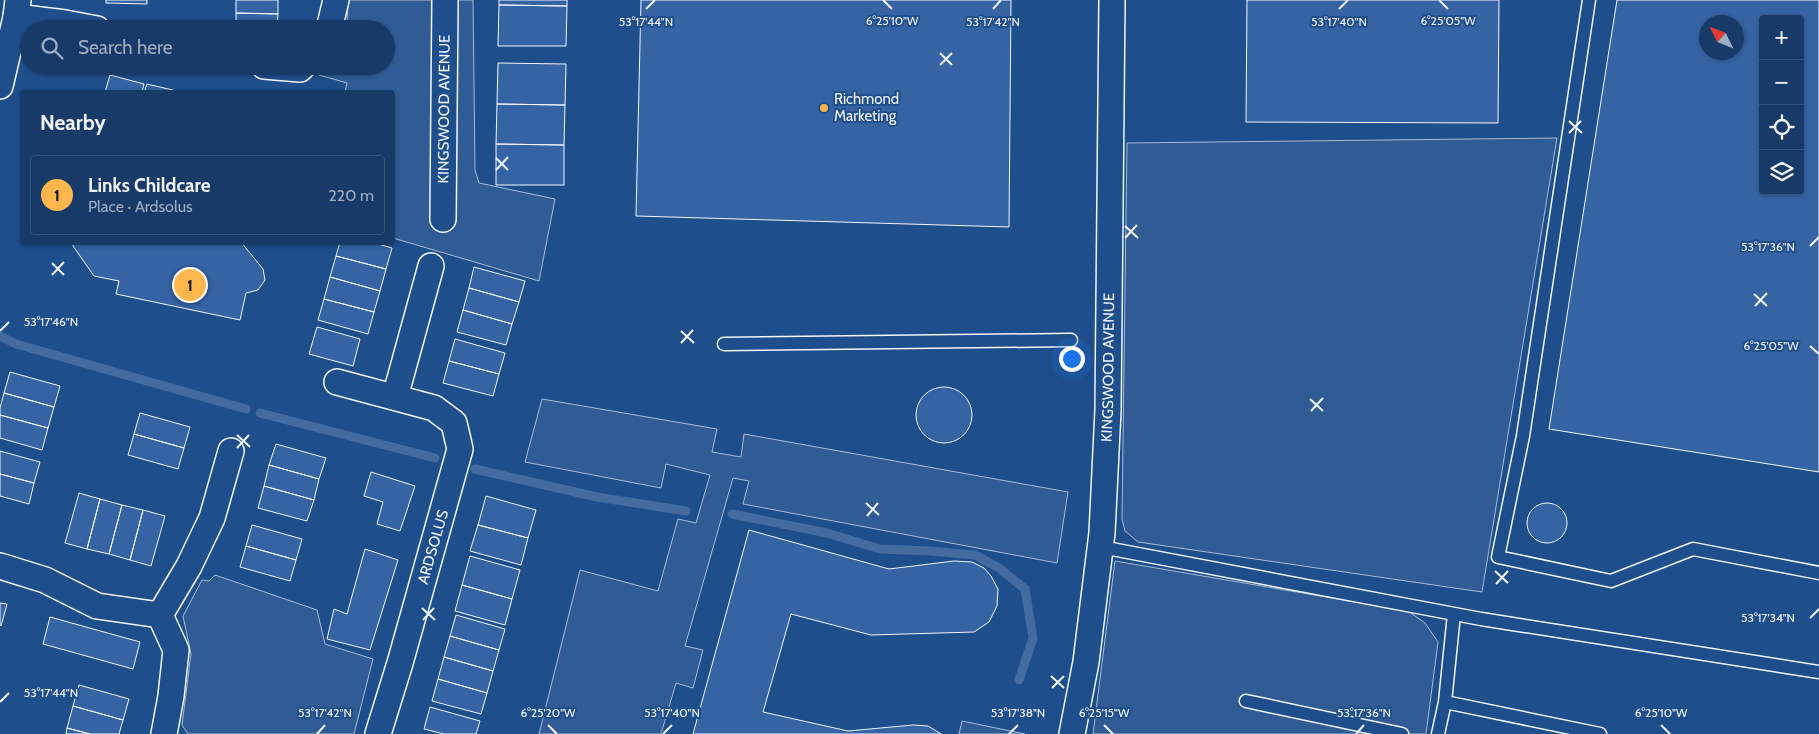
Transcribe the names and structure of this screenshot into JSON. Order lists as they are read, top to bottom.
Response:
{
  "streets": {
    "street": ["KINGSWOOD AVENUE", "ARDSOLUS"]
  },
  "places": ["Richmond Marketing"],
  "north": "top left",
  "page": {
    "map_buttons": ["+", "−"],
    "search": "Search here",
    "heading": "Nearby",
    "list": [
      {
        "mark": "1",
        "name": "Links Childcare",
        "note": "Place · Ardsolus",
        "value": "220 m"
      }
    ],
    "pins": "1"
  },
  "coordinates": [
    "6°25'10\"W",
    "6°25'05\"W",
    "53°17'44\"N",
    "53°17'42\"N",
    "53°17'40\"N",
    "53°17'36\"N",
    "53°17'46\"N",
    "53°17'34\"N",
    "53°17'38\"N",
    "6°25'20\"W",
    "6°25'15\"W"
  ]
}
